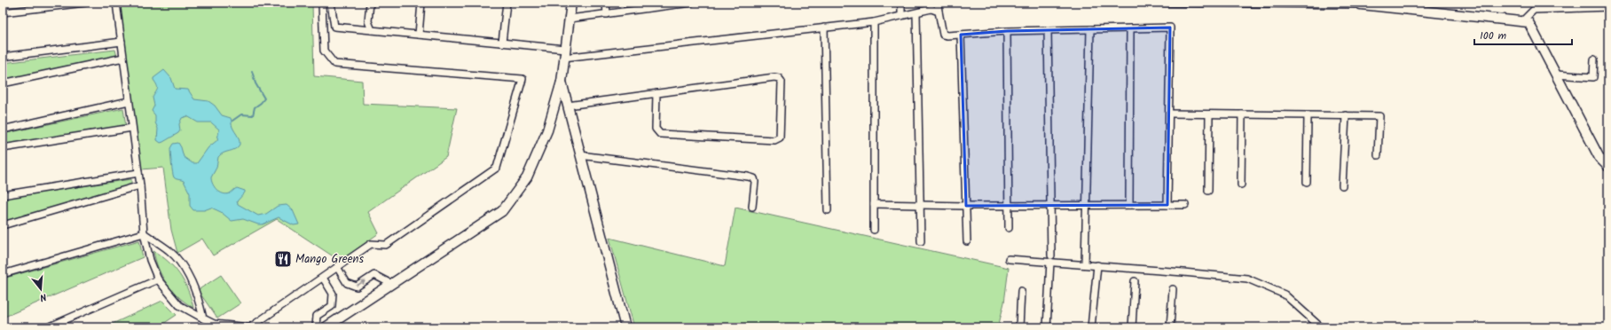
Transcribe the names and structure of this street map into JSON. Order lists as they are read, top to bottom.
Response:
{
  "places": {
    "restaurant": ["Mango Greens"]
  },
  "scale_bar": "100 m",
  "north": "bottom"
}
